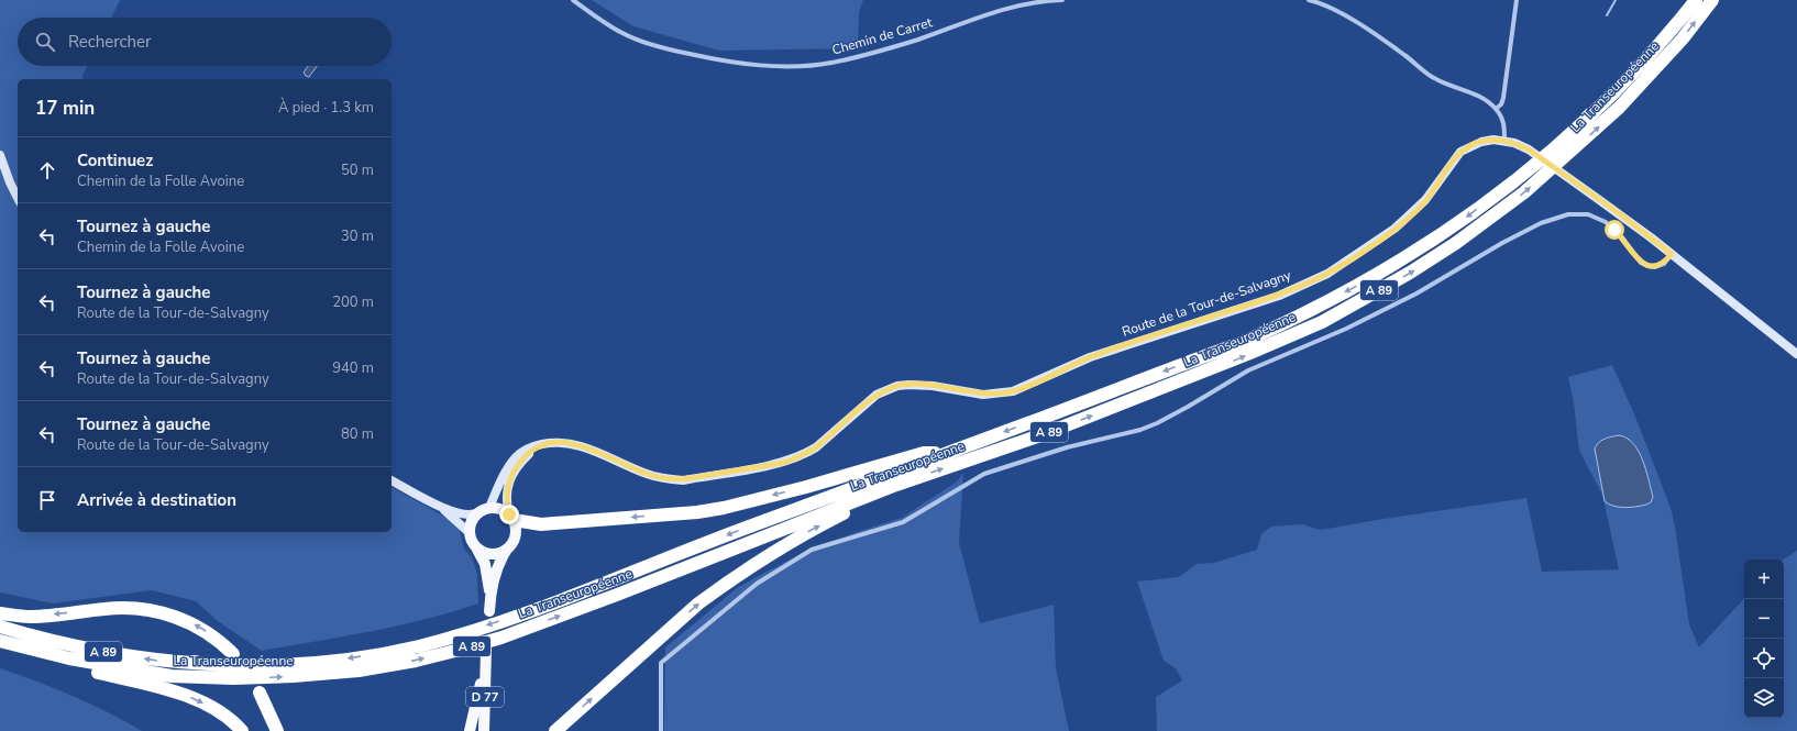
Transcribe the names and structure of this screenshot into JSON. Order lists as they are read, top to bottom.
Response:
{
  "streets": {
    "highway": ["La Transeuropéenne", "A 89"],
    "main road": ["D 77"],
    "street": ["Chemin de Carret", "Route de la Tour-de-Salvagny"]
  },
  "page": {
    "search": "Rechercher",
    "heading": ["17 min", "À pied · 1.3 km"],
    "list": [
      ["Continuez", "Chemin de la Folle Avoine", "50 m"],
      ["Tournez à gauche", "Chemin de la Folle Avoine", "30 m"],
      ["Tournez à gauche", "Route de la Tour-de-Salvagny", "200 m"],
      ["Tournez à gauche", "Route de la Tour-de-Salvagny", "940 m"],
      ["Tournez à gauche", "Route de la Tour-de-Salvagny", "80 m"],
      "Arrivée à destination"
    ],
    "map_buttons": ["+", "−"]
  }
}
